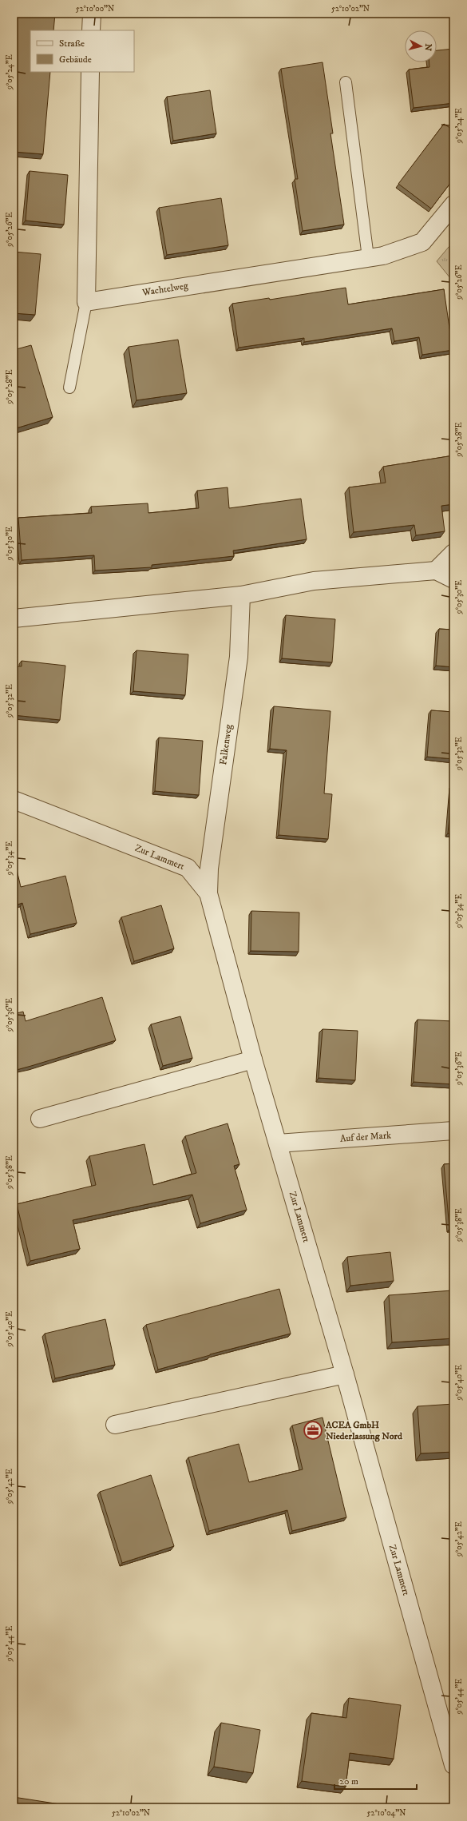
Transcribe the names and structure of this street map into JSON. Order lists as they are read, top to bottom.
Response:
{
  "streets": {
    "street": [
      "Wachtelweg",
      "Falkenweg",
      "Zur Lammert",
      "Auf der Mark"
    ]
  },
  "crossings": [
    ["Falkenweg", "Zur Lammert"],
    ["Zur Lammert", "Auf der Mark"]
  ],
  "places": {
    "office": ["ACEA GmbH Niederlassung Nord"]
  },
  "legend": ["Straße", "Gebäude"],
  "scale_bar": "20 m",
  "north": "right",
  "coordinates": [
    "52°10'00\"N",
    "52°10'02\"N",
    "9°05'24\"E",
    "9°05'26\"E",
    "9°05'28\"E",
    "9°05'30\"E",
    "9°05'32\"E",
    "9°05'34\"E",
    "9°05'36\"E",
    "9°05'38\"E",
    "9°05'40\"E",
    "9°05'42\"E",
    "9°05'44\"E",
    "52°10'04\"N"
  ]
}
